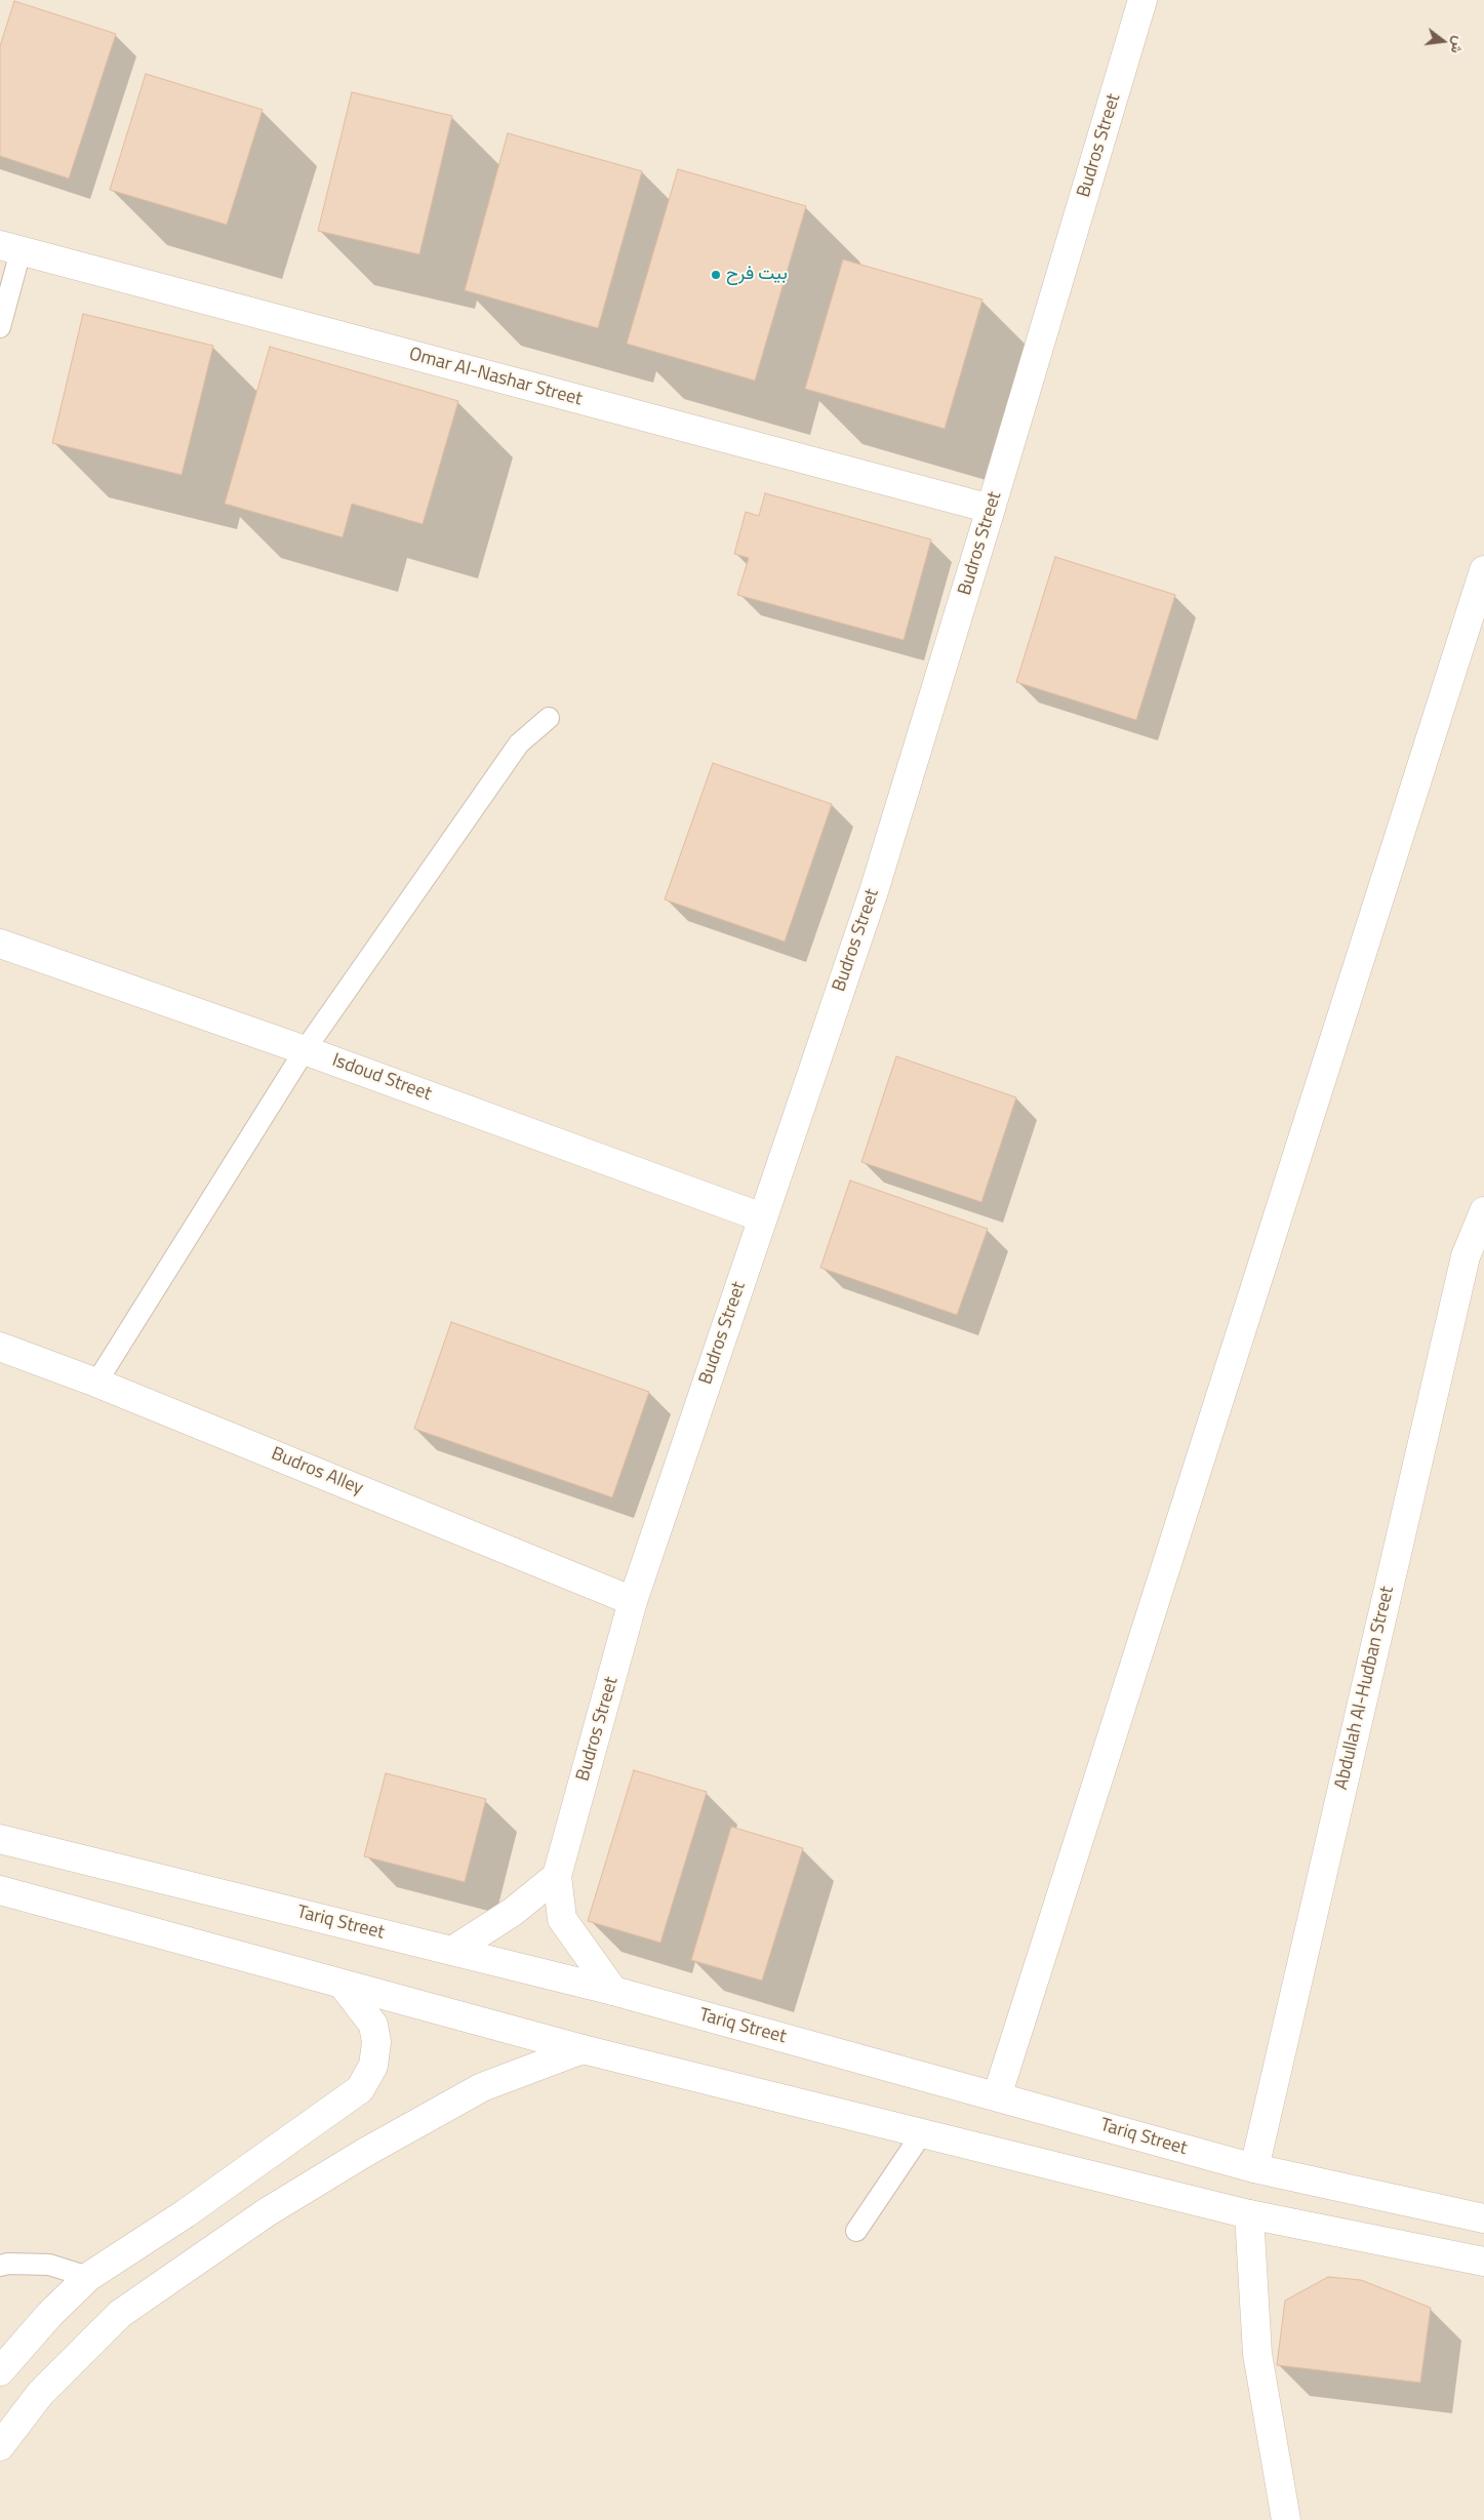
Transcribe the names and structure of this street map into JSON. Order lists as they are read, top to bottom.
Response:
{
  "streets": {
    "street": [
      "Budros Street",
      "Omar Al-Nashar Street",
      "Isdoud Street",
      "Budros Alley",
      "Abdullah Al-Hudban Street",
      "Tariq Street"
    ]
  },
  "crossings": [
    ["Budros Street", "Omar Al-Nashar Street"],
    ["Budros Street", "Isdoud Street"],
    ["Budros Street", "Budros Alley"],
    ["Budros Street", "Tariq Street"],
    ["Abdullah Al-Hudban Street", "Tariq Street"]
  ],
  "places": ["بيت فرح"],
  "north": "right"
}
